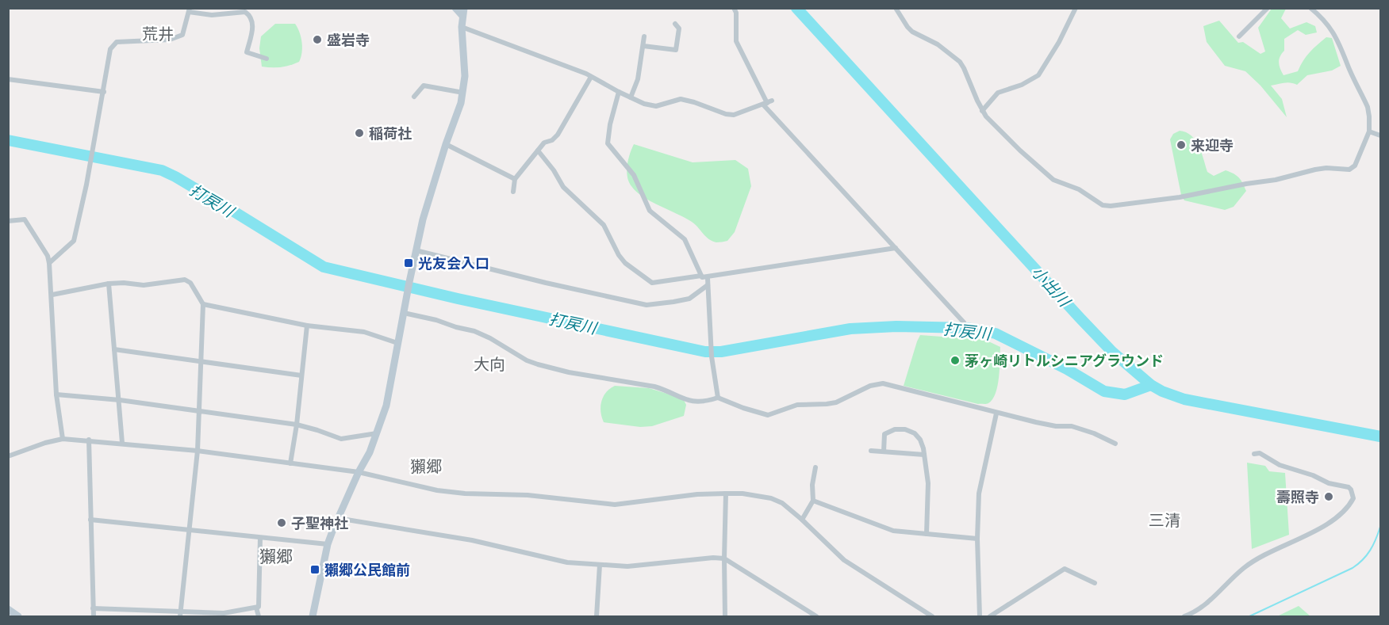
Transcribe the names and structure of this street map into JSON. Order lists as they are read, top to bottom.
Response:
{
  "districts": [
    "荒井",
    "大向",
    "獺郷",
    "三清",
    "獺郷"
  ],
  "water": ["打戻川", "小出川"],
  "places": {
    "other": [
      "盛岩寺",
      "稲荷社",
      "来迎寺",
      "茅ヶ崎リトルシニアグラウンド",
      "壽照寺",
      "子聖神社"
    ],
    "transit": ["光友会入口", "獺郷公民館前"]
  }
}
